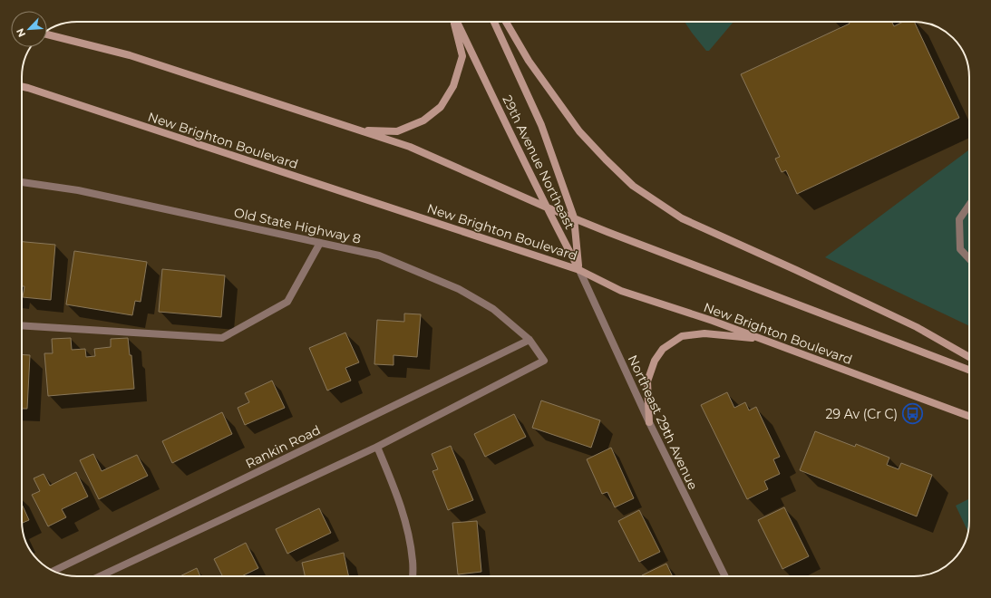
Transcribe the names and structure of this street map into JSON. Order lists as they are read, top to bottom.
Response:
{
  "streets": {
    "main road": ["New Brighton Boulevard", "29th Avenue Northeast"],
    "street": ["Old State Highway 8", "Northeast 29th Avenue", "Rankin Road"]
  },
  "crossings": [
    ["New Brighton Boulevard", "29th Avenue Northeast"],
    ["New Brighton Boulevard", "Northeast 29th Avenue"],
    ["29th Avenue Northeast", "Northeast 29th Avenue"],
    ["Old State Highway 8", "Rankin Road"]
  ],
  "places": {
    "bus stop": ["29 Av (Cr C)"]
  },
  "north": "bottom left"
}
